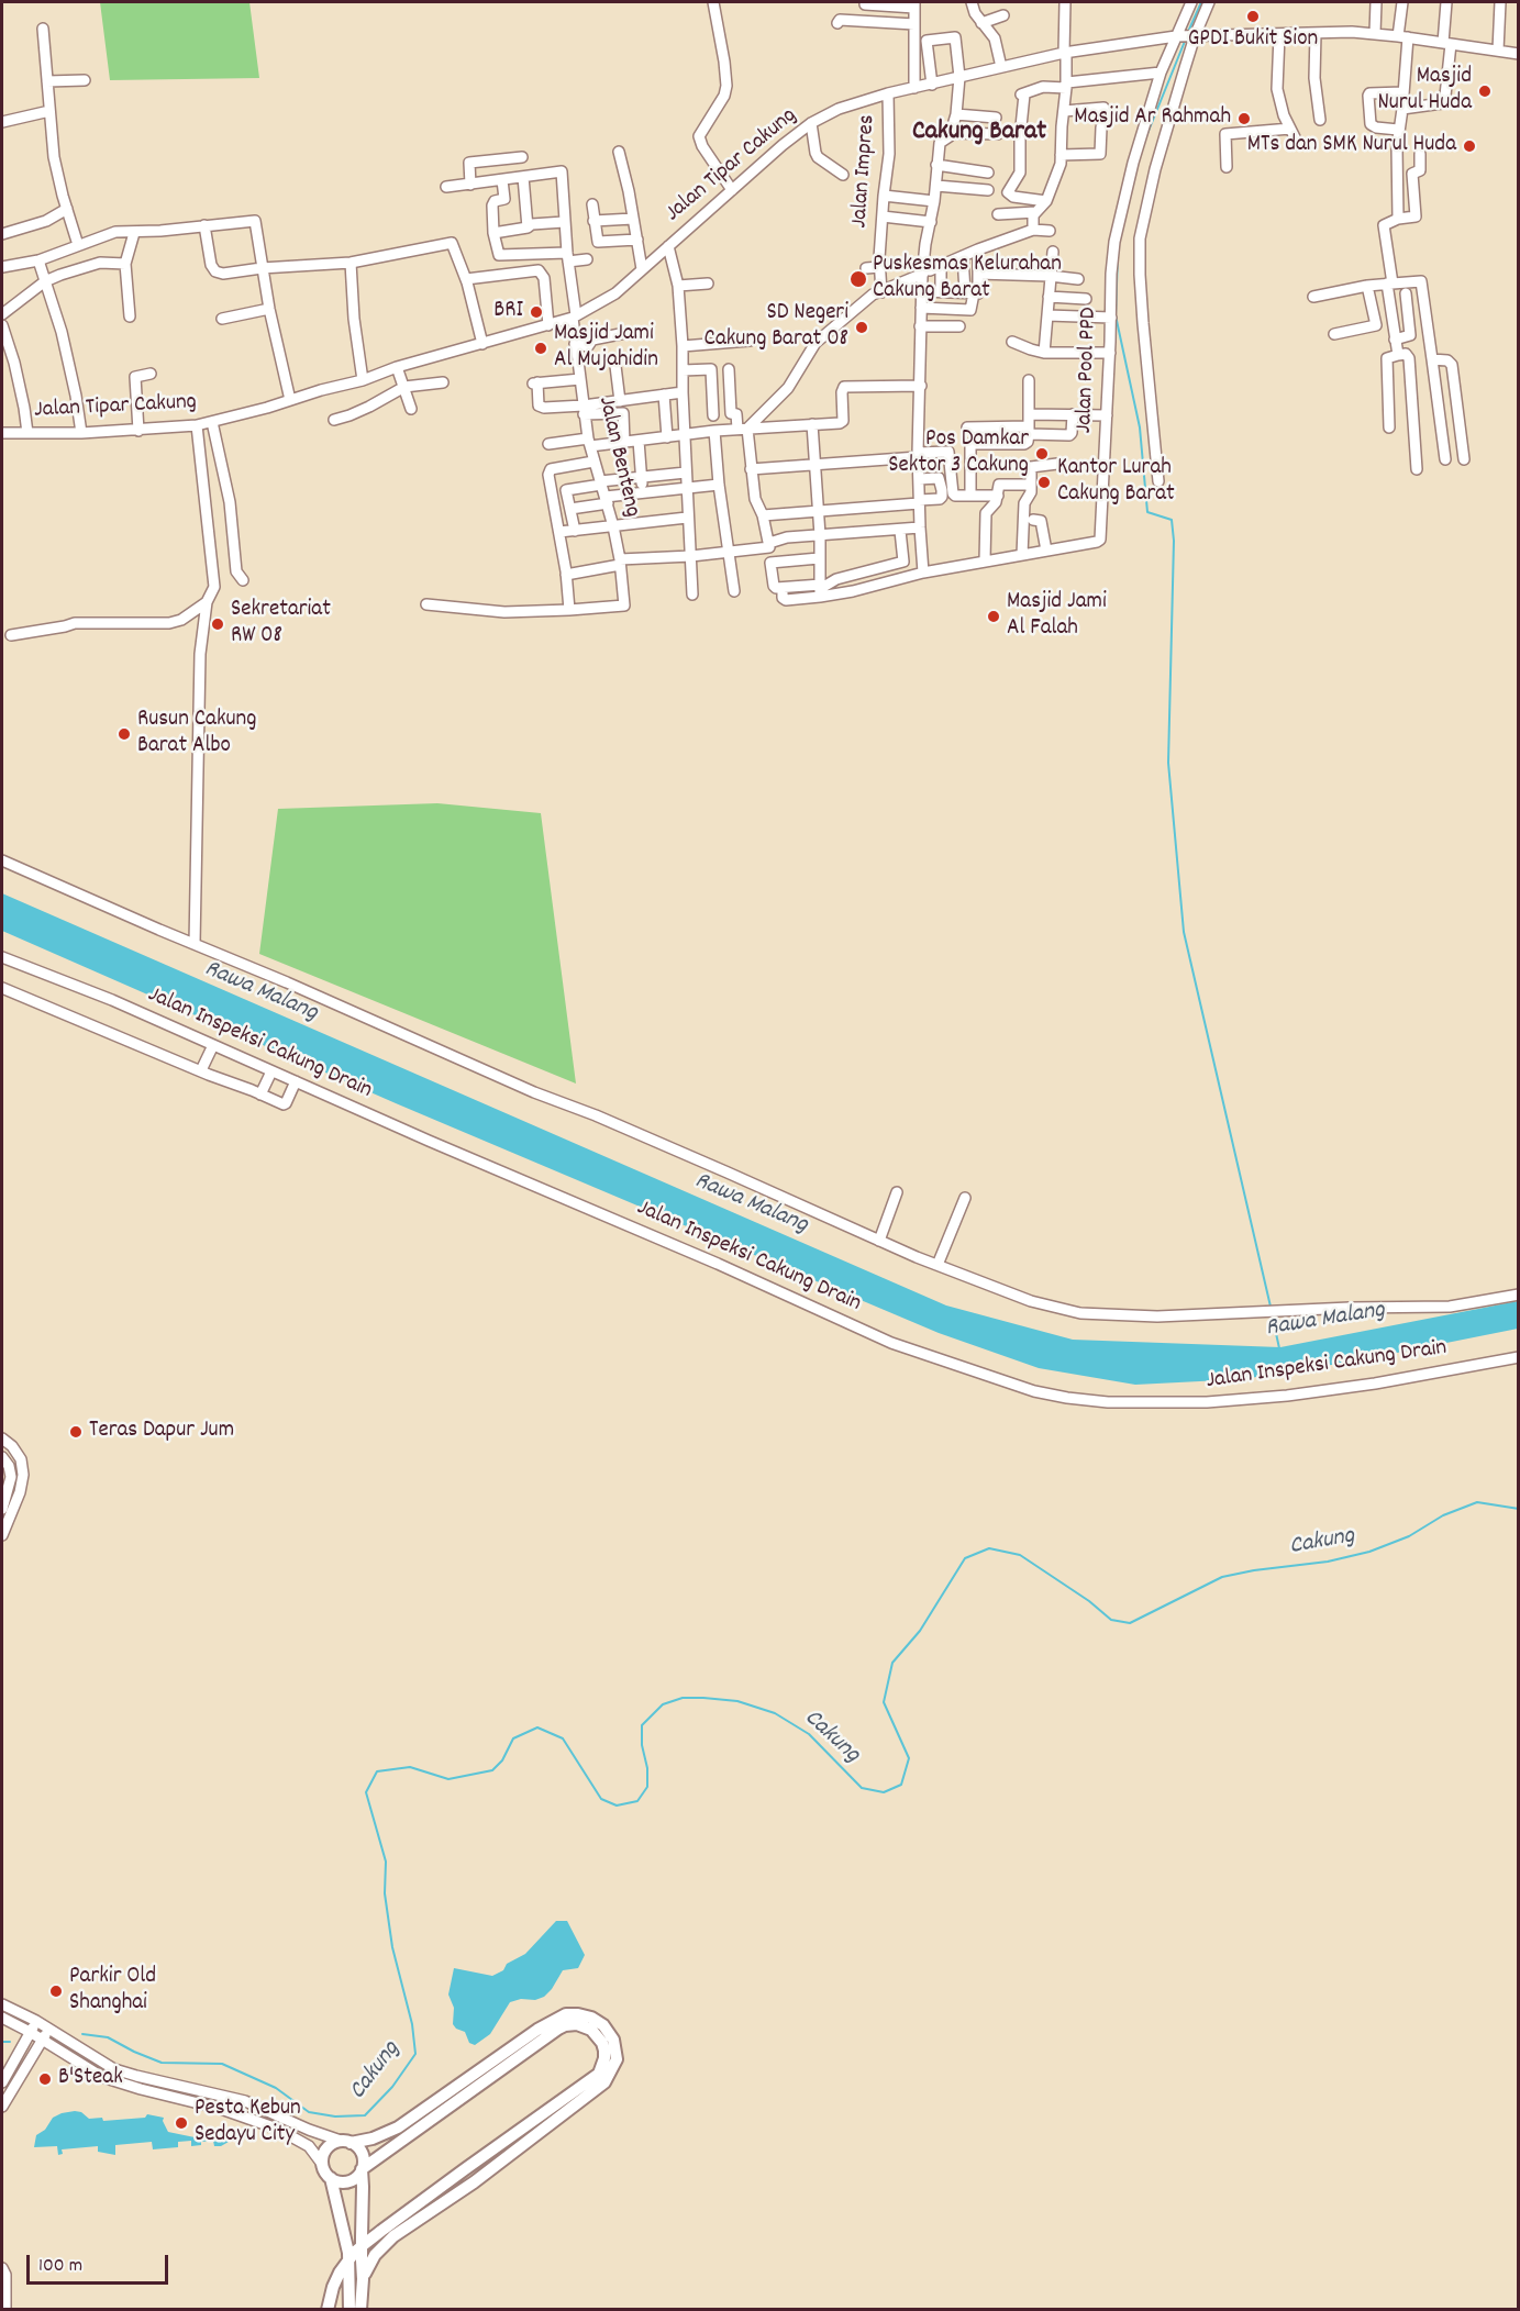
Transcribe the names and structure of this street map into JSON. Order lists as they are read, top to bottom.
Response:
{
  "streets": {
    "street": [
      "Jalan Tipar Cakung",
      "Jalan Impres",
      "Jalan Pool PPD",
      "Jalan Benteng",
      "Jalan Inspeksi Cakung Drain"
    ]
  },
  "crossings": [
    ["Jalan Tipar Cakung", "Jalan Impres"],
    ["Jalan Tipar Cakung", "Jalan Pool PPD"],
    ["Jalan Tipar Cakung", "Jalan Benteng"]
  ],
  "districts": ["Cakung Barat"],
  "water": ["Rawa Malang", "Cakung"],
  "places": [
    "GPDI Bukit Sion",
    "Masjid Nurul Huda",
    "Masjid Ar Rahmah",
    "MTs dan SMK Nurul Huda",
    "Puskesmas Kelurahan Cakung Barat",
    "BRI",
    "SD Negeri Cakung Barat 08",
    "Masjid Jami Al Mujahidin",
    "Pos Damkar Sektor 3 Cakung",
    "Kantor Lurah Cakung Barat",
    "Masjid Jami Al Falah",
    "Sekretariat RW 08",
    "Rusun Cakung Barat Albo",
    "Teras Dapur Jum",
    "Parkir Old Shanghai",
    "B'Steak",
    "Pesta Kebun Sedayu City"
  ],
  "scale_bar": "100 m"
}
